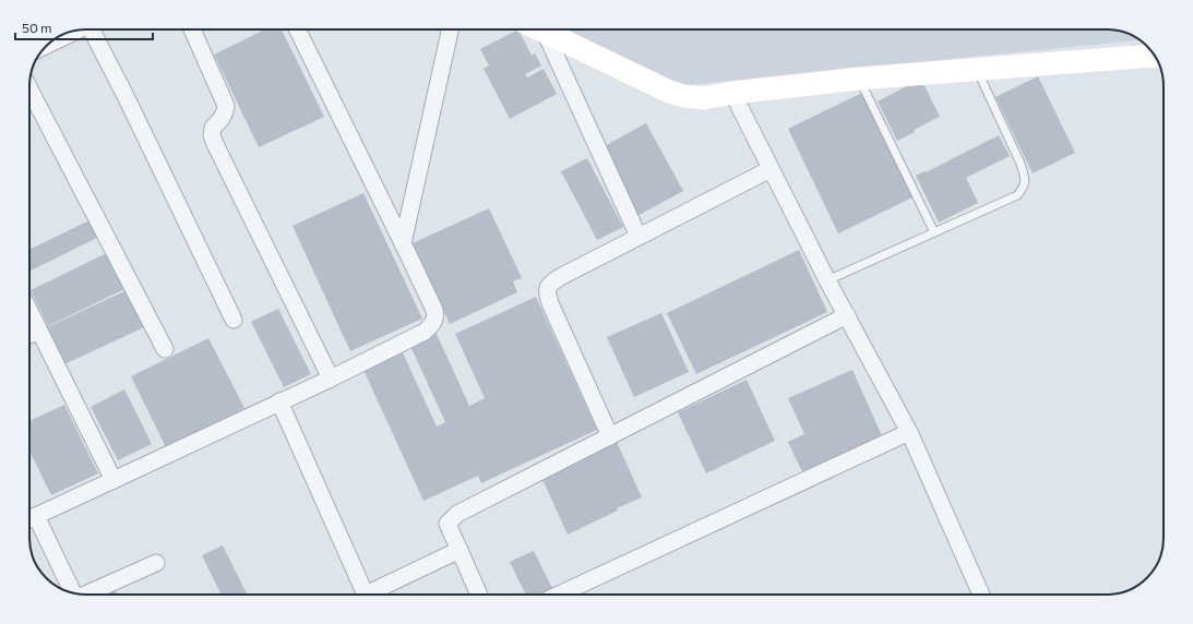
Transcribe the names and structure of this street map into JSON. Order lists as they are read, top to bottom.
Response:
{
  "scale_bar": "50 m"
}
